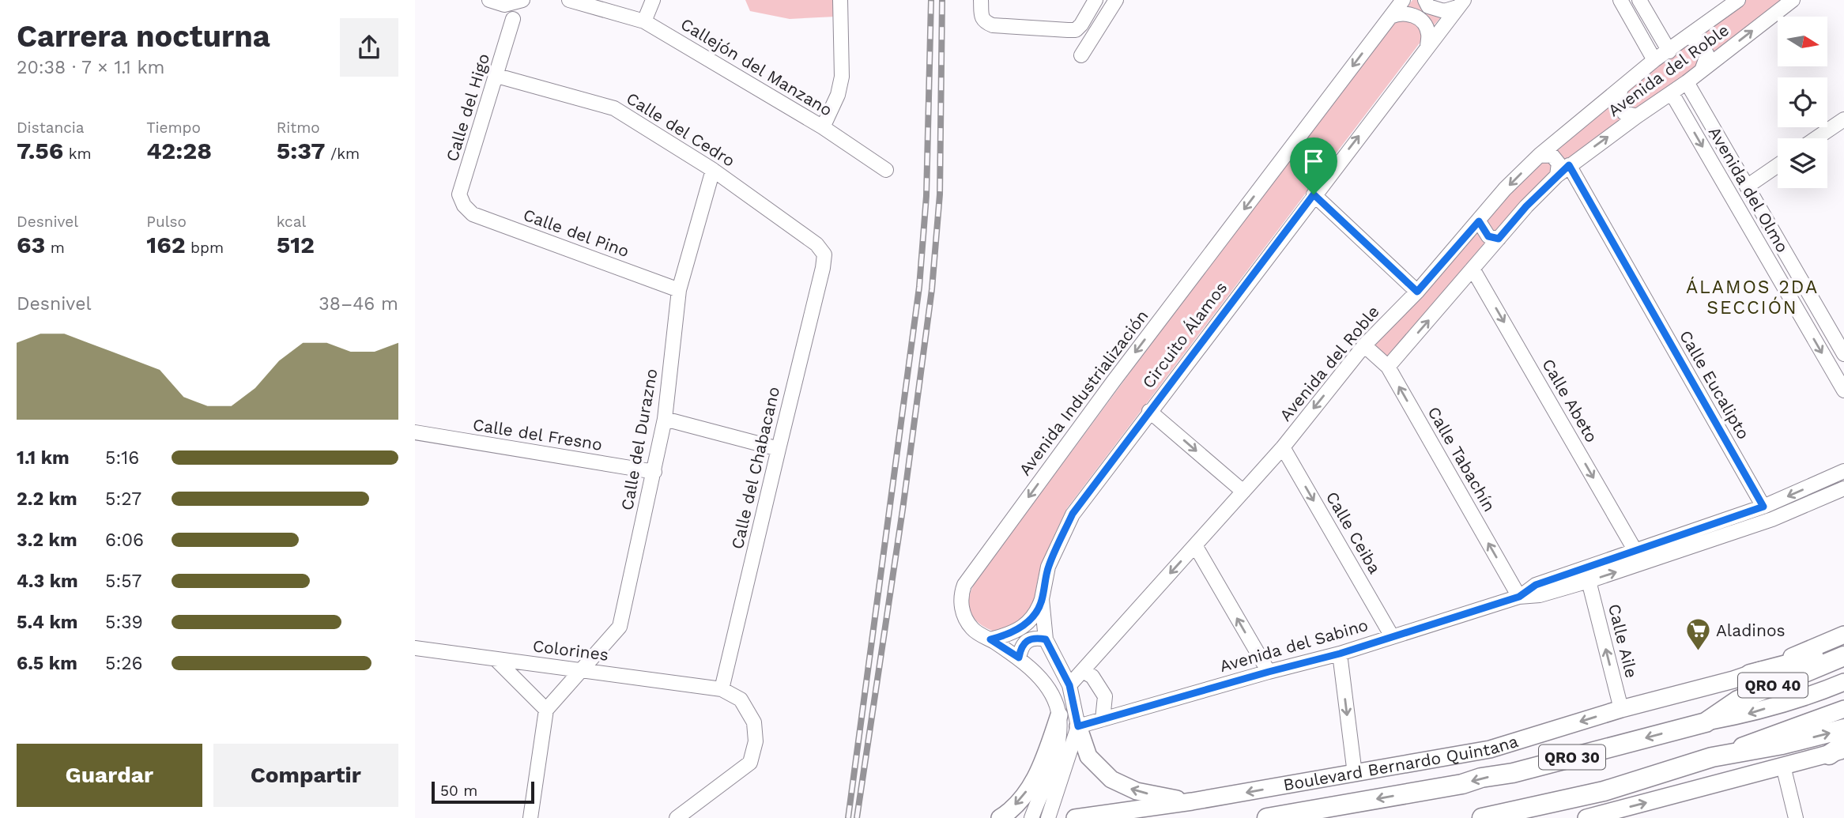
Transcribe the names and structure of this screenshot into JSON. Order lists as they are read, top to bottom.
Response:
{
  "streets": {
    "highway": ["QRO 40", "QRO 30", "Boulevard Bernardo Quintana"],
    "street": [
      "Callejón del Manzano",
      "Avenida del Roble",
      "Calle del Higo",
      "Calle del Cedro",
      "Avenida del Olmo",
      "Calle del Pino",
      "Circuito Álamos",
      "Calle Eucalipto",
      "Avenida Industrialización",
      "Calle Abeto",
      "Calle del Fresno",
      "Calle del Durazno",
      "Calle Tabachín",
      "Calle del Chabacano",
      "Calle Ceiba",
      "Calle Aile",
      "Avenida del Sabino",
      "Colorines"
    ]
  },
  "crossings": [
    ["Avenida del Roble", "Avenida del Olmo"],
    ["Avenida del Roble", "Circuito Álamos"],
    ["Avenida del Roble", "Calle Eucalipto"],
    ["Avenida del Roble", "Calle Abeto"],
    ["Avenida del Roble", "Calle Tabachín"],
    ["Avenida del Roble", "Calle Ceiba"],
    ["Calle del Higo", "Calle del Cedro"],
    ["Calle del Higo", "Calle del Pino"],
    ["Calle del Cedro", "Calle del Durazno"],
    ["Calle del Cedro", "Calle del Chabacano"],
    ["Calle del Pino", "Calle del Durazno"],
    ["Circuito Álamos", "Avenida del Sabino"],
    ["Calle Eucalipto", "Avenida del Sabino"],
    ["Calle Abeto", "Avenida del Sabino"],
    ["Calle del Fresno", "Calle del Durazno"],
    ["Calle del Durazno", "Colorines"],
    ["Calle Tabachín", "Avenida del Sabino"],
    ["Calle del Chabacano", "Colorines"],
    ["Calle Ceiba", "Avenida del Sabino"],
    ["Calle Aile", "Avenida del Sabino"],
    ["Calle Aile", "Boulevard Bernardo Quintana"],
    ["QRO 40", "Boulevard Bernardo Quintana"]
  ],
  "one_way": [
    "Avenida Industrialización",
    "Calle Abeto",
    "Calle Tabachín",
    "Calle Ceiba",
    "Calle Aile"
  ],
  "districts": ["ÁLAMOS 2DA SECCIÓN"],
  "places": {
    "supermarket": ["Aladinos"]
  },
  "scale_bar": "50 m",
  "north": "right",
  "page": {
    "heading": ["Carrera nocturna", "20:38 · 7 × 1.1 km"],
    "stats": [
      ["Distancia", "7.56 km"],
      ["Tiempo", "42:28"],
      ["Ritmo", "5:37 /km"],
      ["Desnivel", "63 m"],
      ["Pulso", "162 bpm"],
      ["kcal", "512"]
    ],
    "chart": ["Desnivel", "38–46 m"],
    "list": [
      {
        "name": "1.1 km",
        "note": "5:16"
      },
      {
        "name": "2.2 km",
        "note": "5:27"
      },
      {
        "name": "3.2 km",
        "note": "6:06"
      },
      {
        "name": "4.3 km",
        "note": "5:57"
      },
      {
        "name": "5.4 km",
        "note": "5:39"
      },
      {
        "name": "6.5 km",
        "note": "5:26"
      }
    ],
    "buttons": ["Guardar", "Compartir"],
    "scale": "50 m"
  }
}
